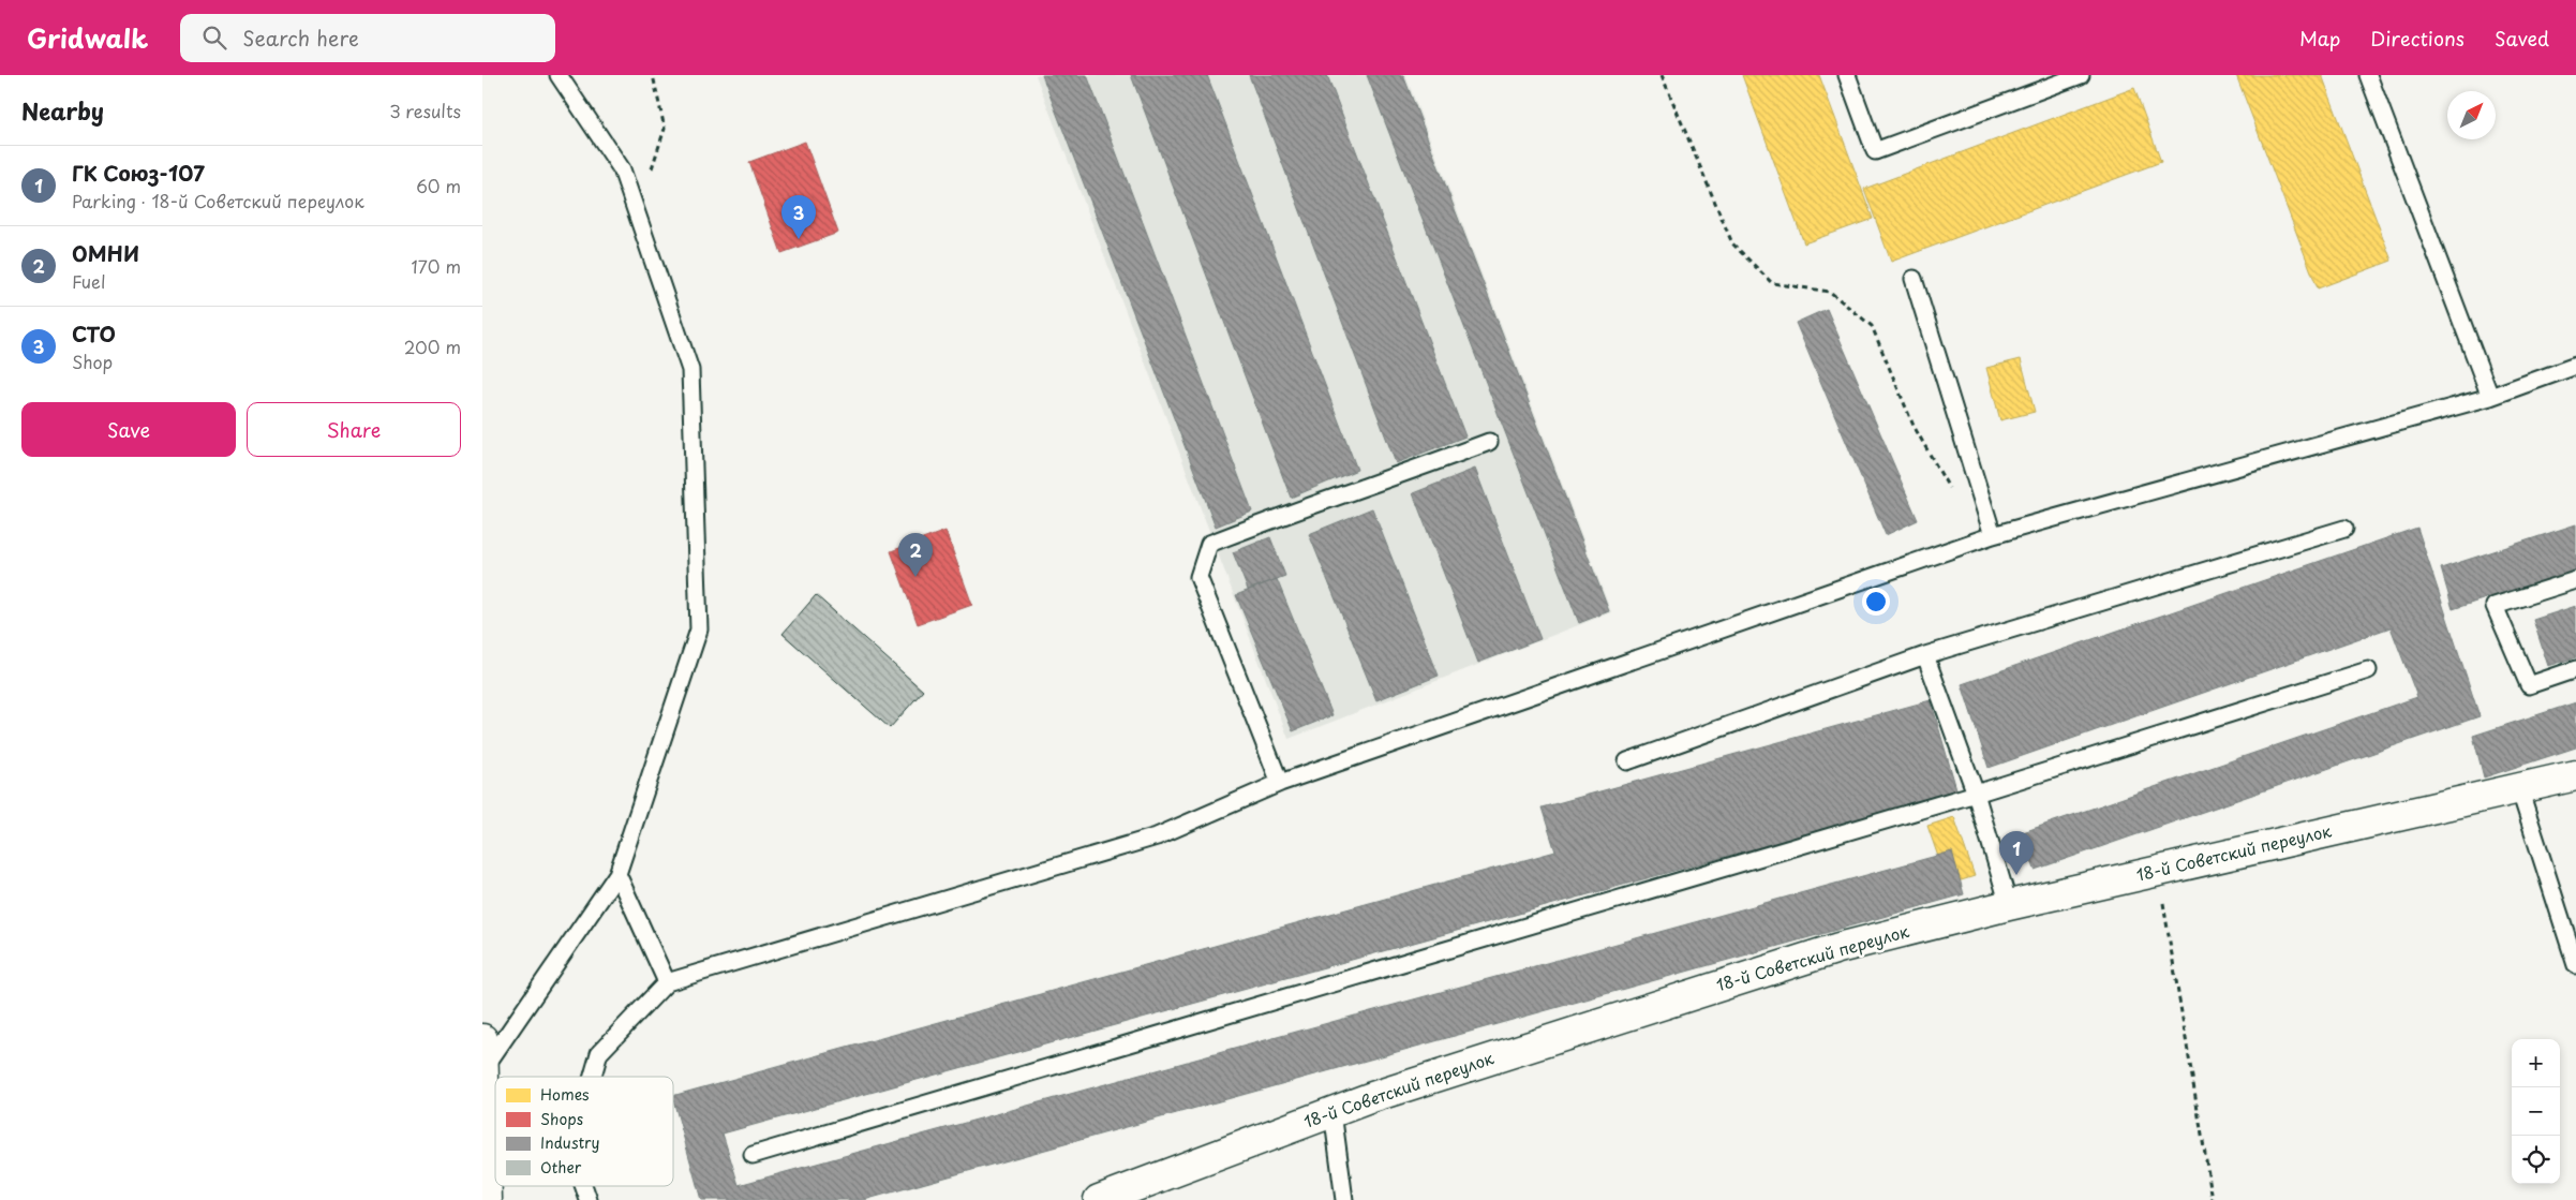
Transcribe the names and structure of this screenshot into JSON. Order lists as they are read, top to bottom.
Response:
{
  "streets": {
    "street": ["18-й Советский переулок"]
  },
  "legend": [
    "Homes",
    "Shops",
    "Industry",
    "Other"
  ],
  "north": "top right",
  "page": {
    "header": "Gridwalk",
    "search": "Search here",
    "nav": ["Map", "Directions", "Saved"],
    "heading": ["Nearby", "3 results"],
    "list": [
      {
        "mark": "1",
        "name": "ГК Союз-107",
        "note": "Parking · 18-й Советский переулок",
        "value": "60 m"
      },
      {
        "mark": "2",
        "name": "ОМНИ",
        "note": "Fuel",
        "value": "170 m"
      },
      {
        "mark": "3",
        "name": "СТО",
        "note": "Shop",
        "value": "200 m"
      }
    ],
    "pins": ["3", "2", "1"],
    "buttons": ["Save", "Share"],
    "map_buttons": ["+", "−"]
  }
}
